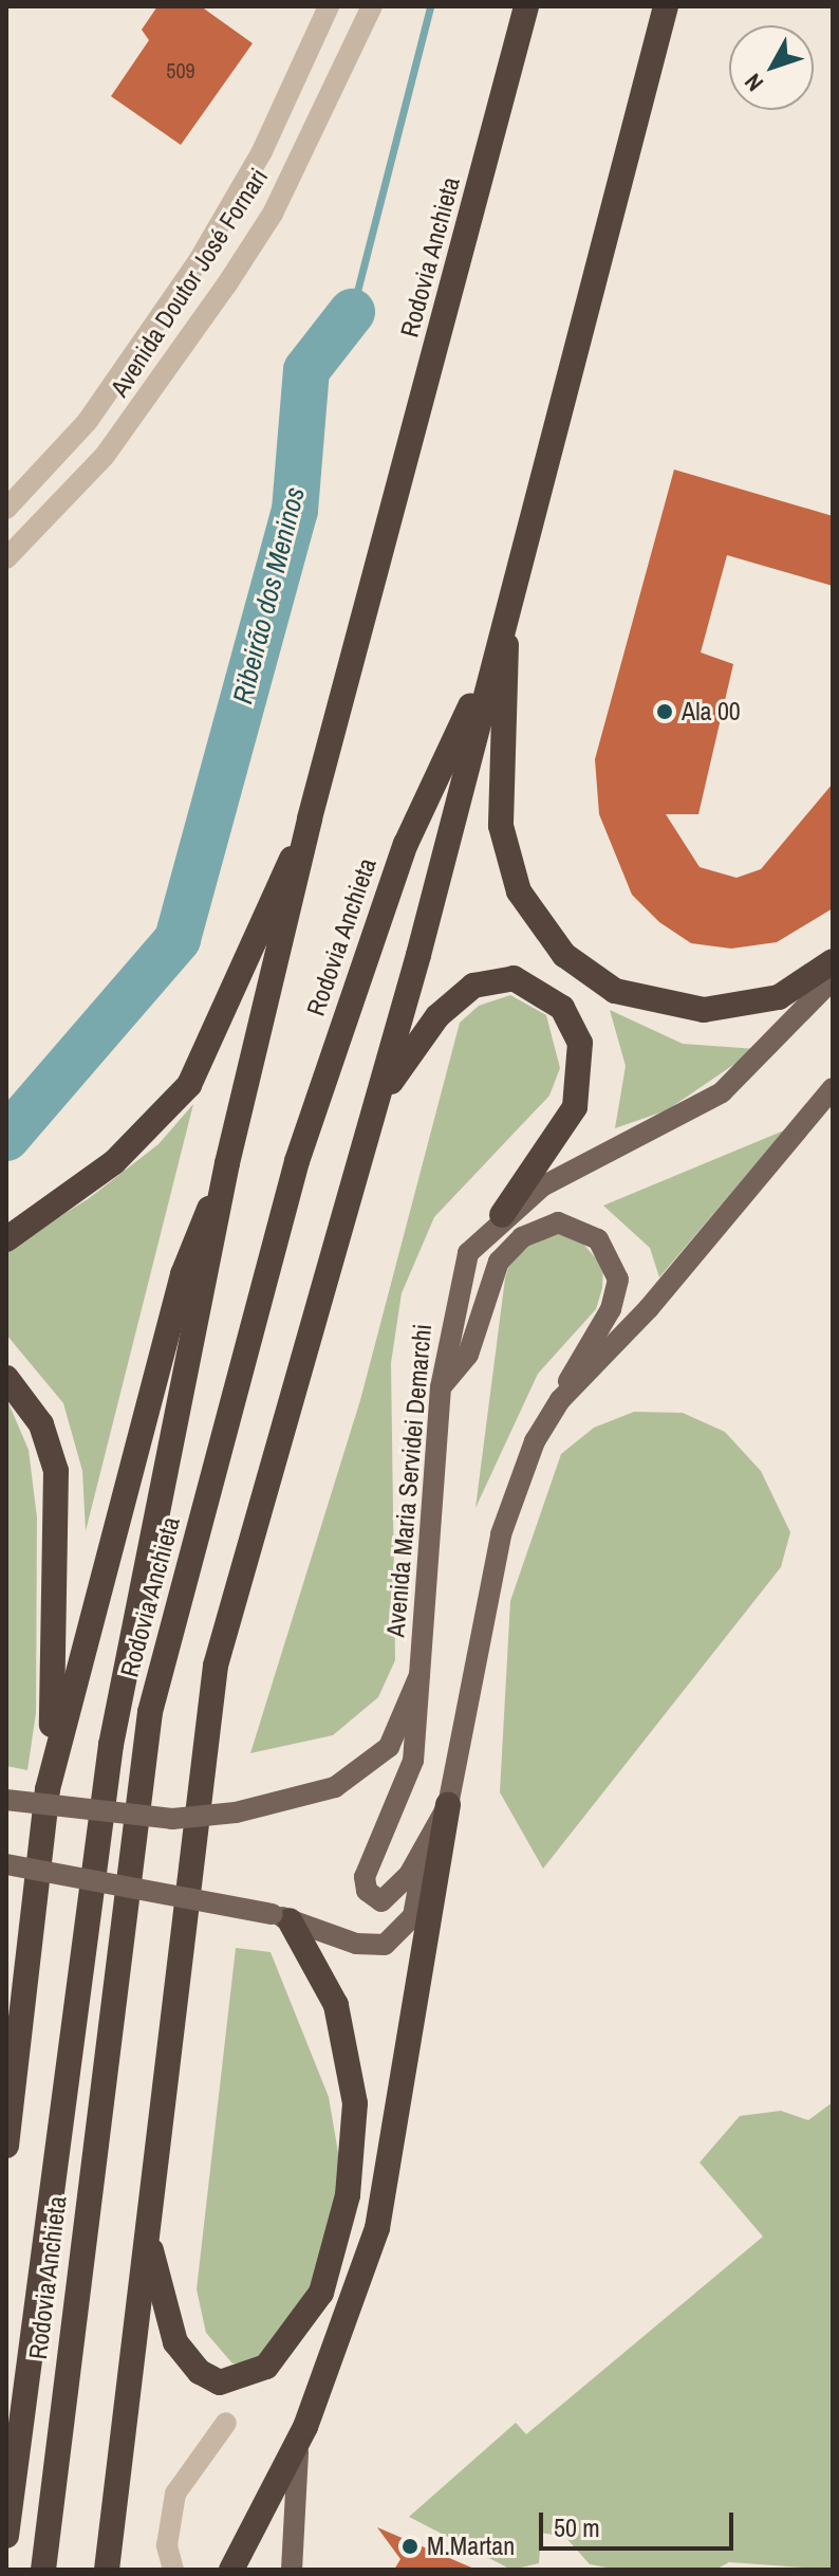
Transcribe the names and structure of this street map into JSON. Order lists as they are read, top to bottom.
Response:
{
  "streets": {
    "highway": ["Rodovia Anchieta"],
    "main road": ["Avenida Maria Servidei Demarchi"],
    "street": ["Avenida Doutor José Fornari"]
  },
  "water": ["Ribeirão dos Meninos"],
  "places": ["Ala 00", "M.Martan"],
  "house_numbers": ["509"],
  "scale_bar": "50 m",
  "north": "bottom left"
}
